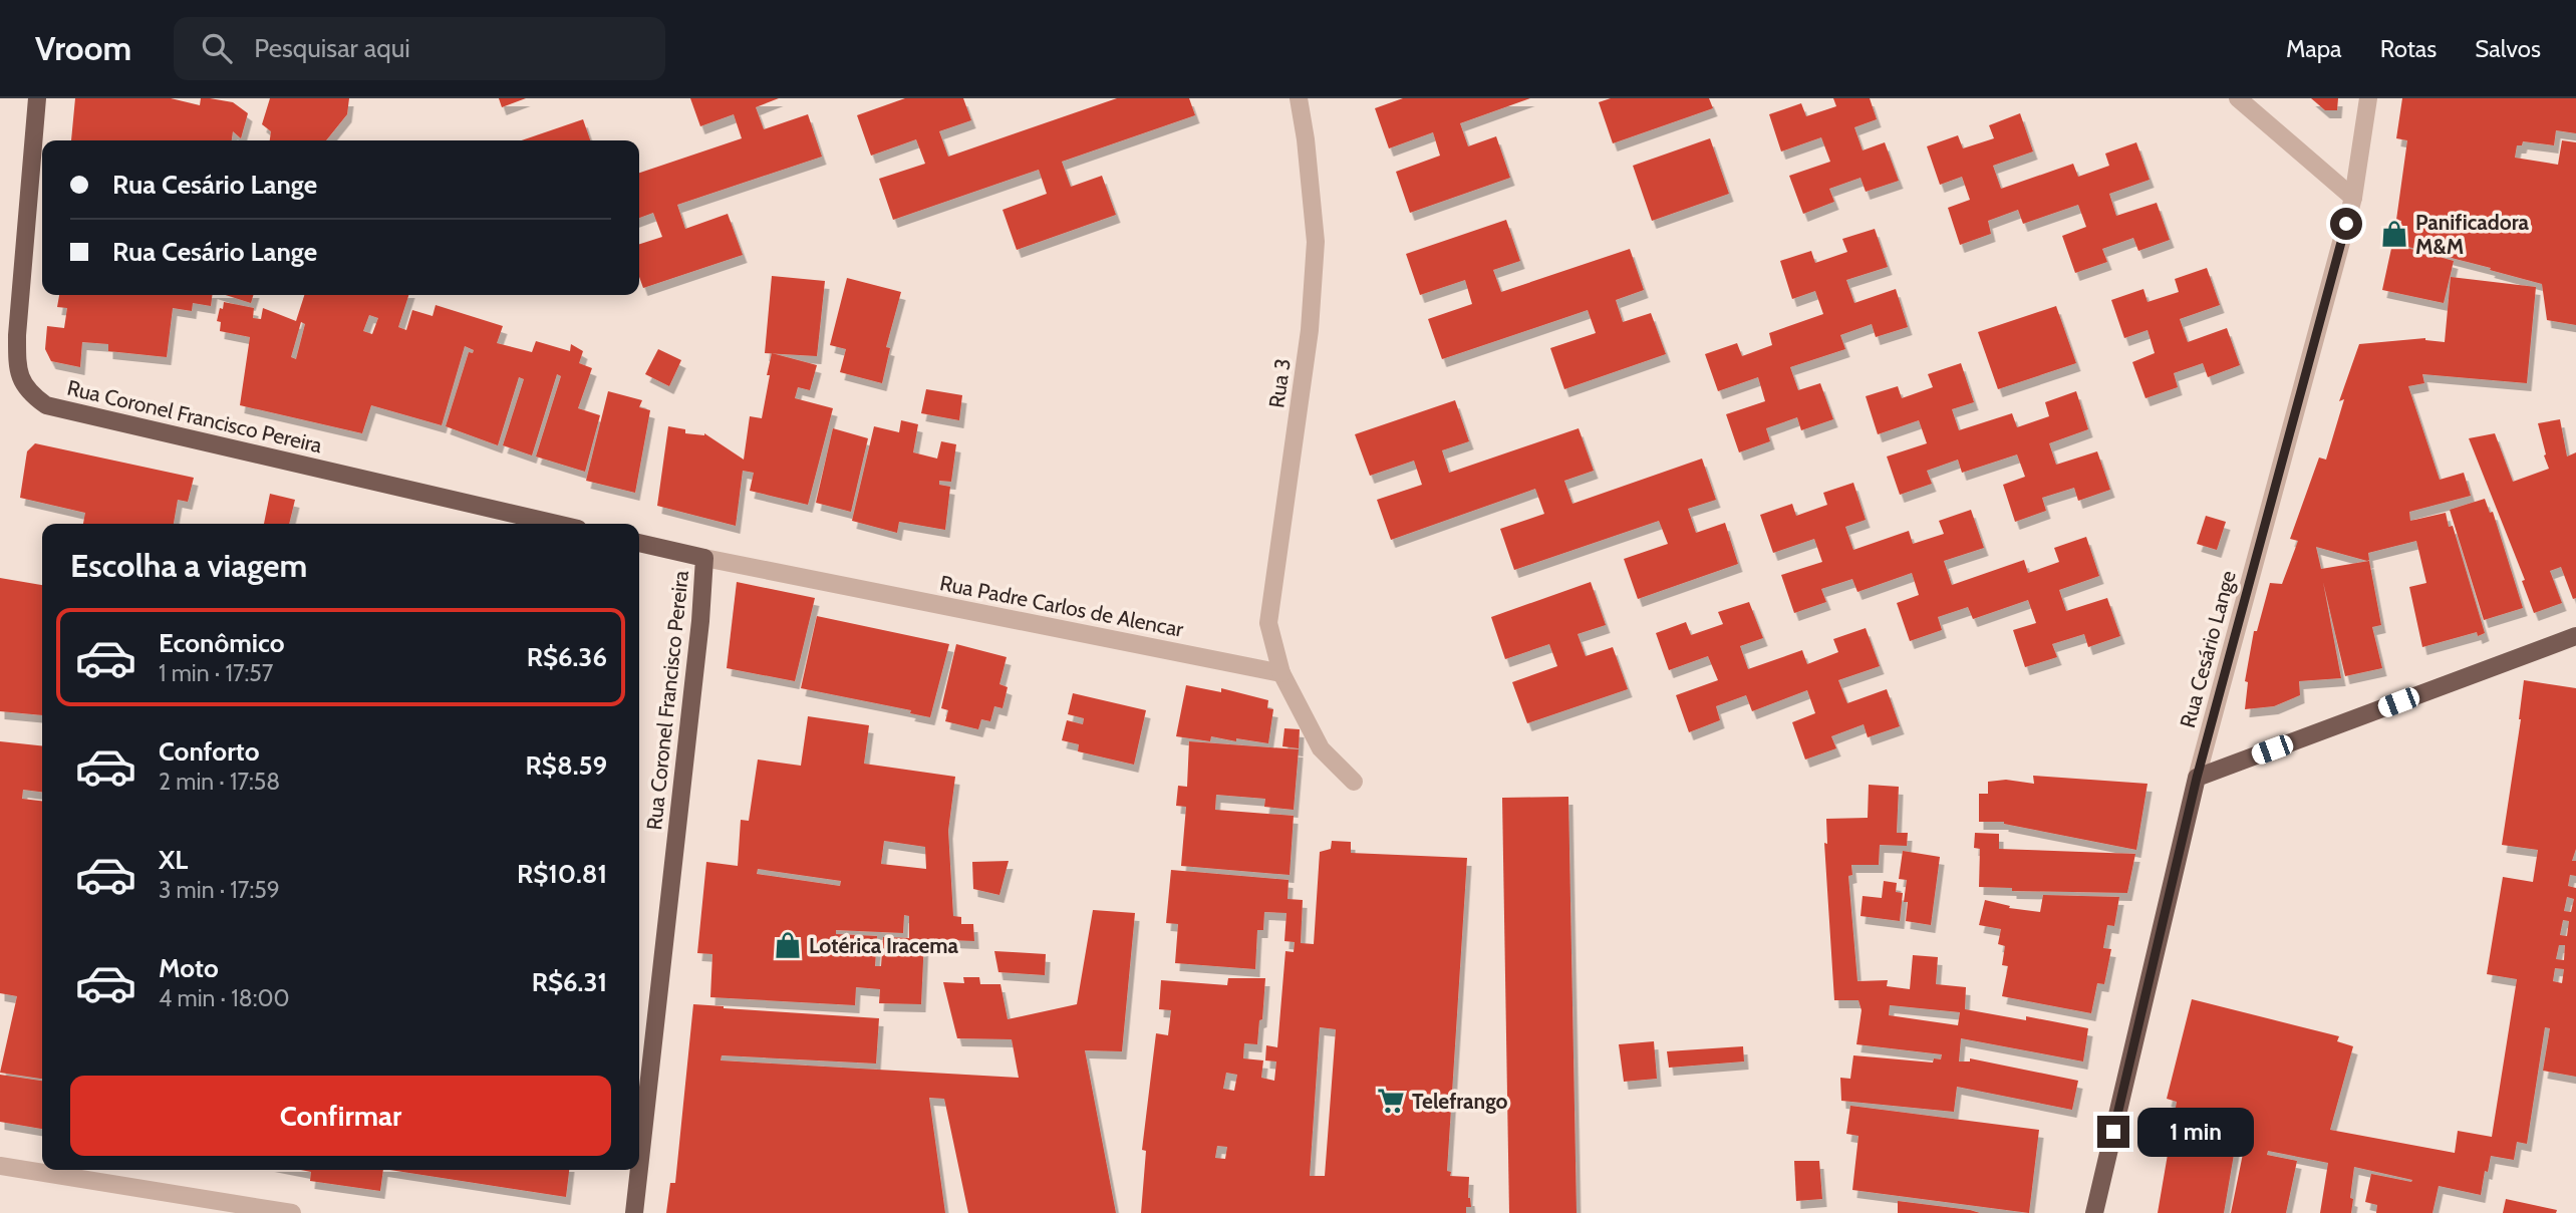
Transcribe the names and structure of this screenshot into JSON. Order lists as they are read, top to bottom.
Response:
{
  "streets": {
    "main road": ["Rua Coronel Francisco Pereira", "Rua Cesário Lange"],
    "street": ["Rua 3", "Rua Padre Carlos de Alencar"]
  },
  "crossings": [
    ["Rua 3", "Rua Padre Carlos de Alencar"],
    ["Rua Coronel Francisco Pereira", "Rua Padre Carlos de Alencar"]
  ],
  "places": {
    "shop": ["Panificadora M&M", "Lotérica Iracema"],
    "supermarket": ["Telefrango"]
  },
  "page": {
    "header": "Vroom",
    "search": "Pesquisar aqui",
    "nav": ["Mapa", "Rotas", "Salvos"],
    "banner": ["Rua Cesário Lange", "Rua Cesário Lange"],
    "heading": "Escolha a viagem",
    "list": [
      {
        "name": "Econômico",
        "note": "1 min · 17:57",
        "value": "R$6.36"
      },
      {
        "name": "Conforto",
        "note": "2 min · 17:58",
        "value": "R$8.59"
      },
      {
        "name": "XL",
        "note": "3 min · 17:59",
        "value": "R$10.81"
      },
      {
        "name": "Moto",
        "note": "4 min · 18:00",
        "value": "R$6.31"
      }
    ],
    "buttons": "Confirmar",
    "bubble": "1 min"
  }
}
